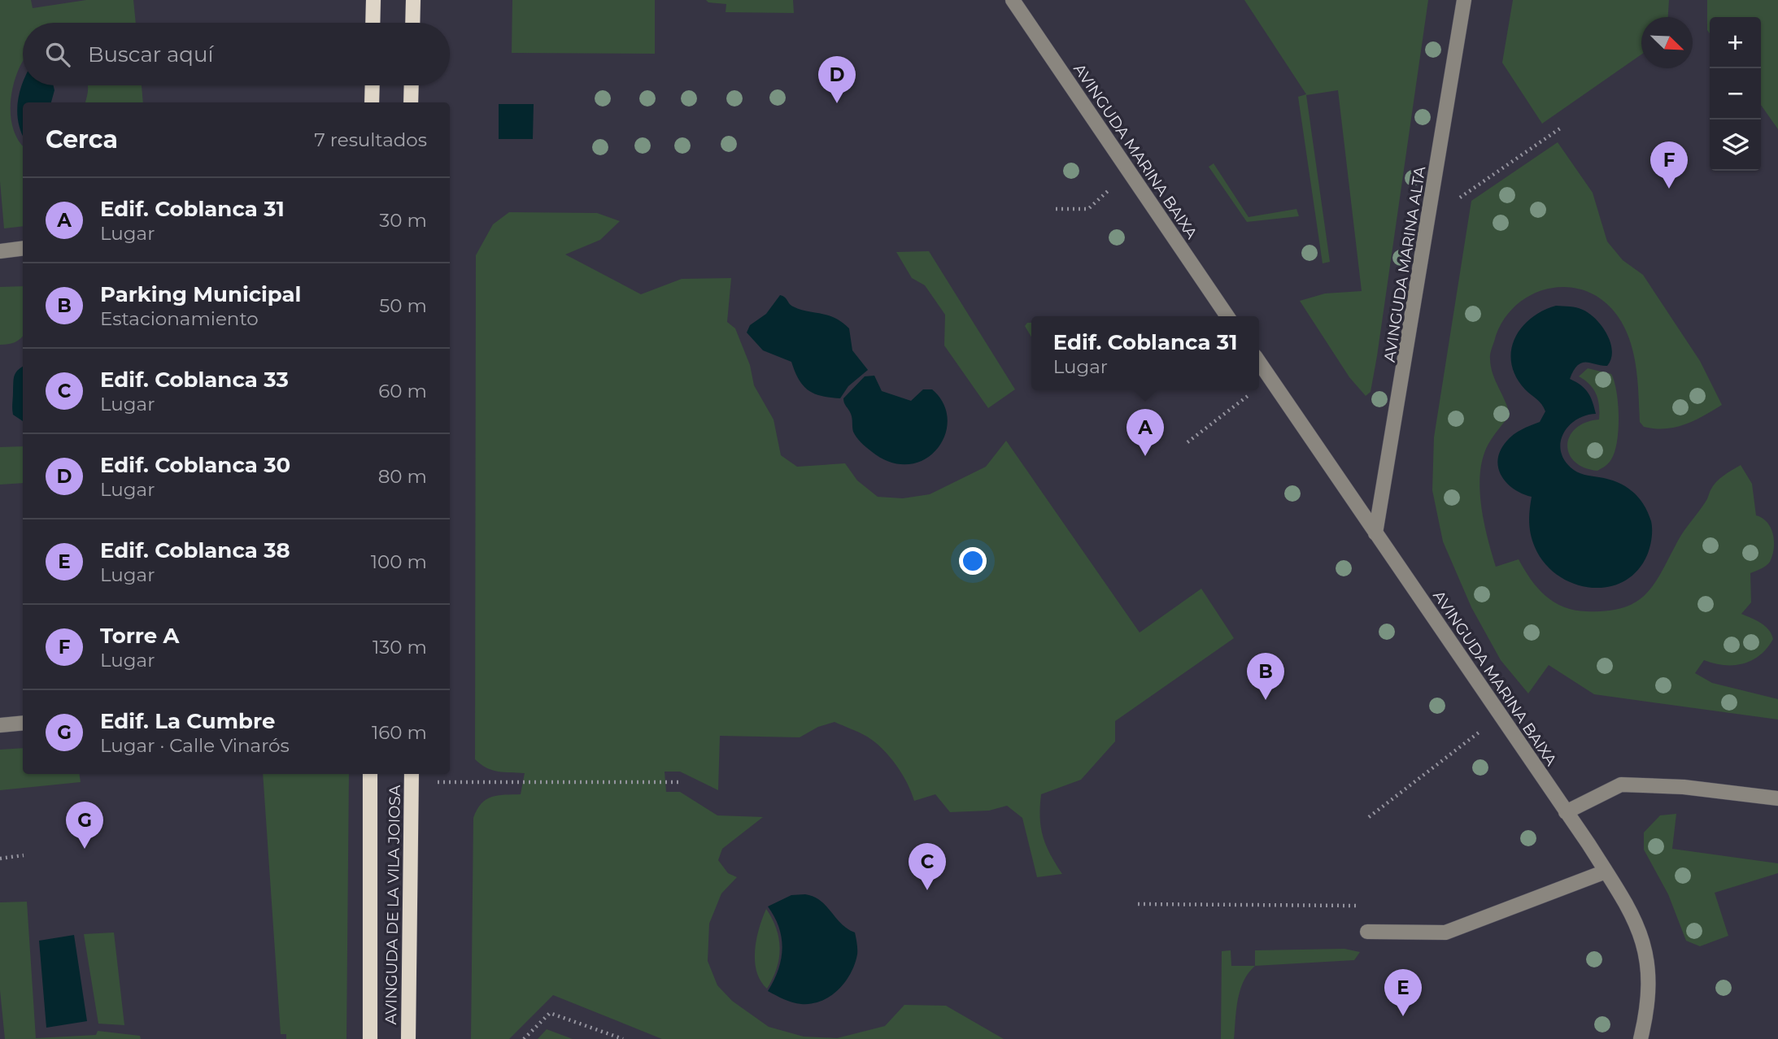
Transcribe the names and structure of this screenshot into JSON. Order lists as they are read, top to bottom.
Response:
{
  "streets": {
    "main road": ["AVINGUDA DE LA VILA JOIOSA"],
    "street": ["AVINGUDA MARINA BAIXA", "AVINGUDA MARINA ALTA"]
  },
  "crossings": [
    ["AVINGUDA MARINA BAIXA", "AVINGUDA MARINA ALTA"]
  ],
  "north": "bottom right",
  "page": {
    "map_buttons": ["+", "−"],
    "search": "Buscar aquí",
    "pins": [
      "D",
      "F",
      "A",
      "B",
      "G",
      "C",
      "E"
    ],
    "heading": ["Cerca", "7 resultados"],
    "list": [
      {
        "mark": "A",
        "name": "Edif. Coblanca 31",
        "note": "Lugar",
        "value": "30 m"
      },
      {
        "mark": "B",
        "name": "Parking Municipal",
        "note": "Estacionamiento",
        "value": "50 m"
      },
      {
        "mark": "C",
        "name": "Edif. Coblanca 33",
        "note": "Lugar",
        "value": "60 m"
      },
      {
        "mark": "D",
        "name": "Edif. Coblanca 30",
        "note": "Lugar",
        "value": "80 m"
      },
      {
        "mark": "E",
        "name": "Edif. Coblanca 38",
        "note": "Lugar",
        "value": "100 m"
      },
      {
        "mark": "F",
        "name": "Torre A",
        "note": "Lugar",
        "value": "130 m"
      },
      {
        "mark": "G",
        "name": "Edif. La Cumbre",
        "note": "Lugar · Calle Vinarós",
        "value": "160 m"
      }
    ],
    "popup": ["Edif. Coblanca 31", "Lugar"]
  }
}
